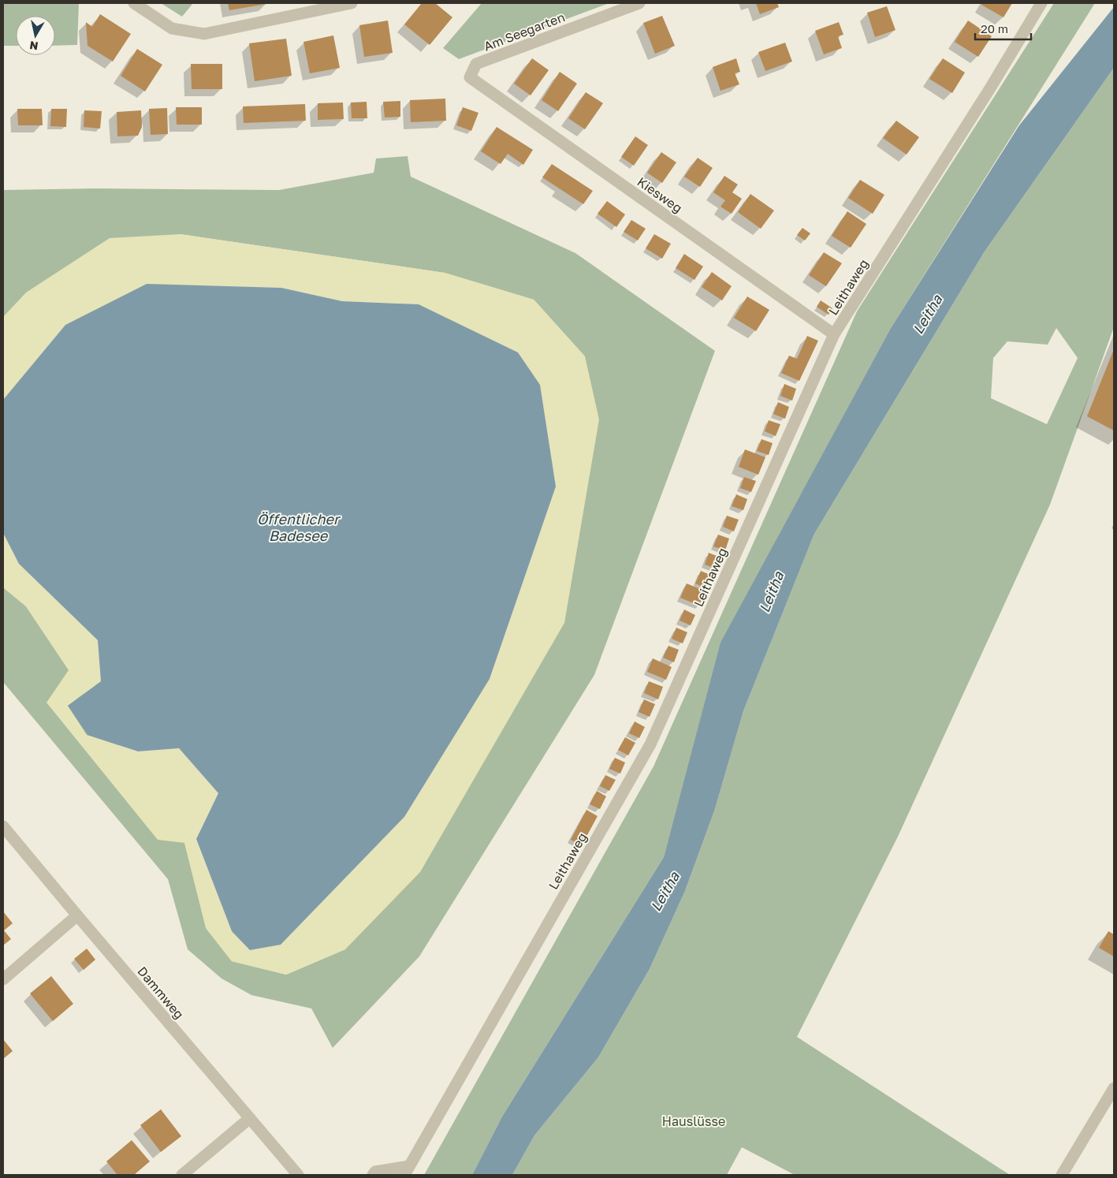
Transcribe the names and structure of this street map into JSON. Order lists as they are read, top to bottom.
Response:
{
  "streets": {
    "street": [
      "Am Seegarten",
      "Kiesweg",
      "Leithaweg",
      "Dammweg"
    ]
  },
  "crossings": [
    ["Am Seegarten", "Kiesweg"],
    ["Kiesweg", "Leithaweg"]
  ],
  "water": ["Leitha", "Öffentlicher Badesee"],
  "parks": ["Hauslüsse"],
  "scale_bar": "20 m",
  "north": "bottom"
}
